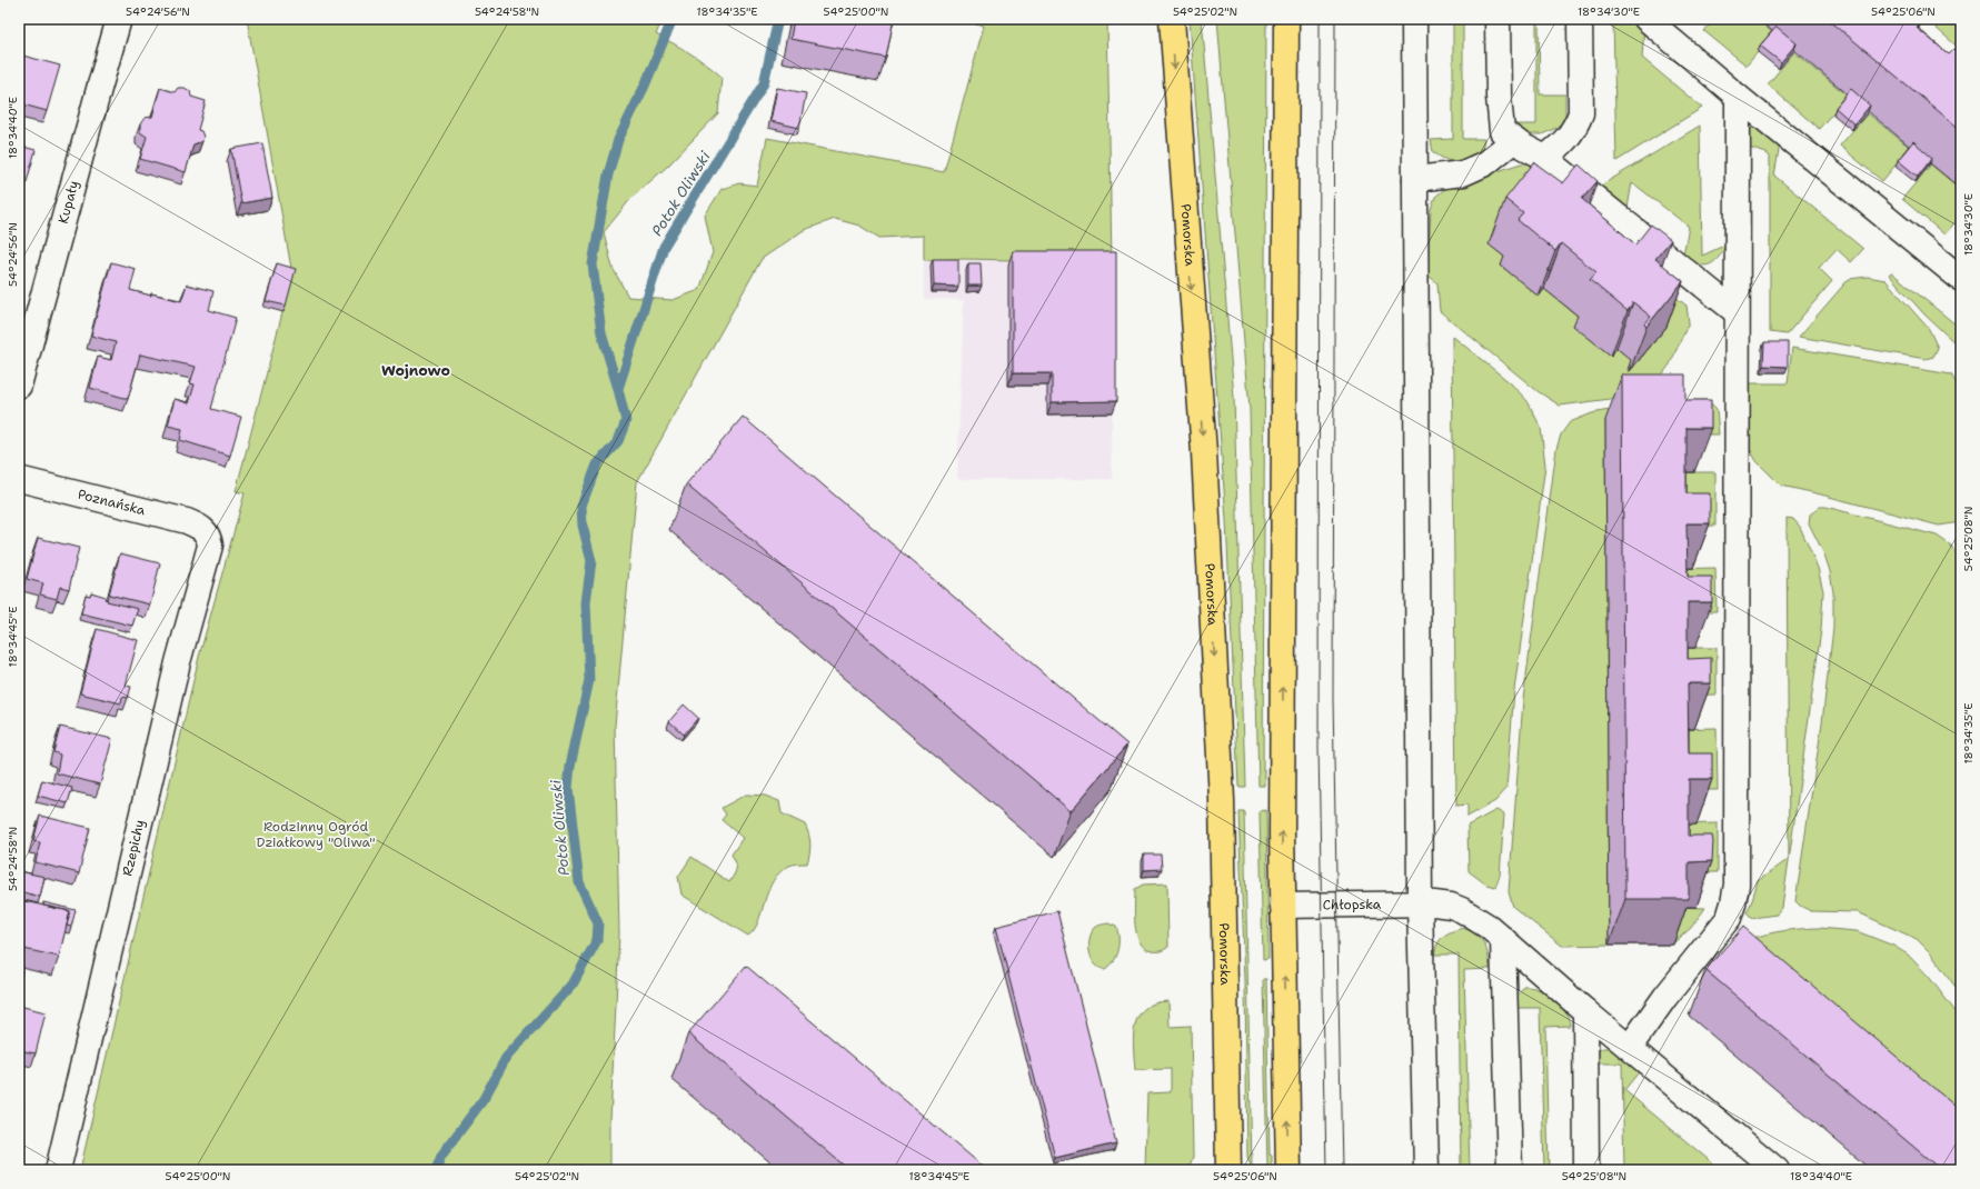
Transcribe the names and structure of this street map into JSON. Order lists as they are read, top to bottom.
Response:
{
  "streets": {
    "main road": ["Pomorska"],
    "street": [
      "Kupały",
      "Poznańska",
      "Rzepichy",
      "Chłopska"
    ]
  },
  "crossings": [
    ["Poznańska", "Rzepichy"]
  ],
  "districts": ["Wojnowo"],
  "water": ["Potok Oliwski"],
  "parks": ["Rodzinny Ogród Działkowy \"Oliwa\""],
  "coordinates": [
    "54°24'56\"N",
    "54°24'58\"N",
    "18°34'35\"E",
    "54°25'00\"N",
    "54°25'02\"N",
    "18°34'30\"E",
    "54°25'06\"N",
    "18°34'40\"E",
    "54°25'08\"N",
    "18°34'45\"E"
  ]
}
